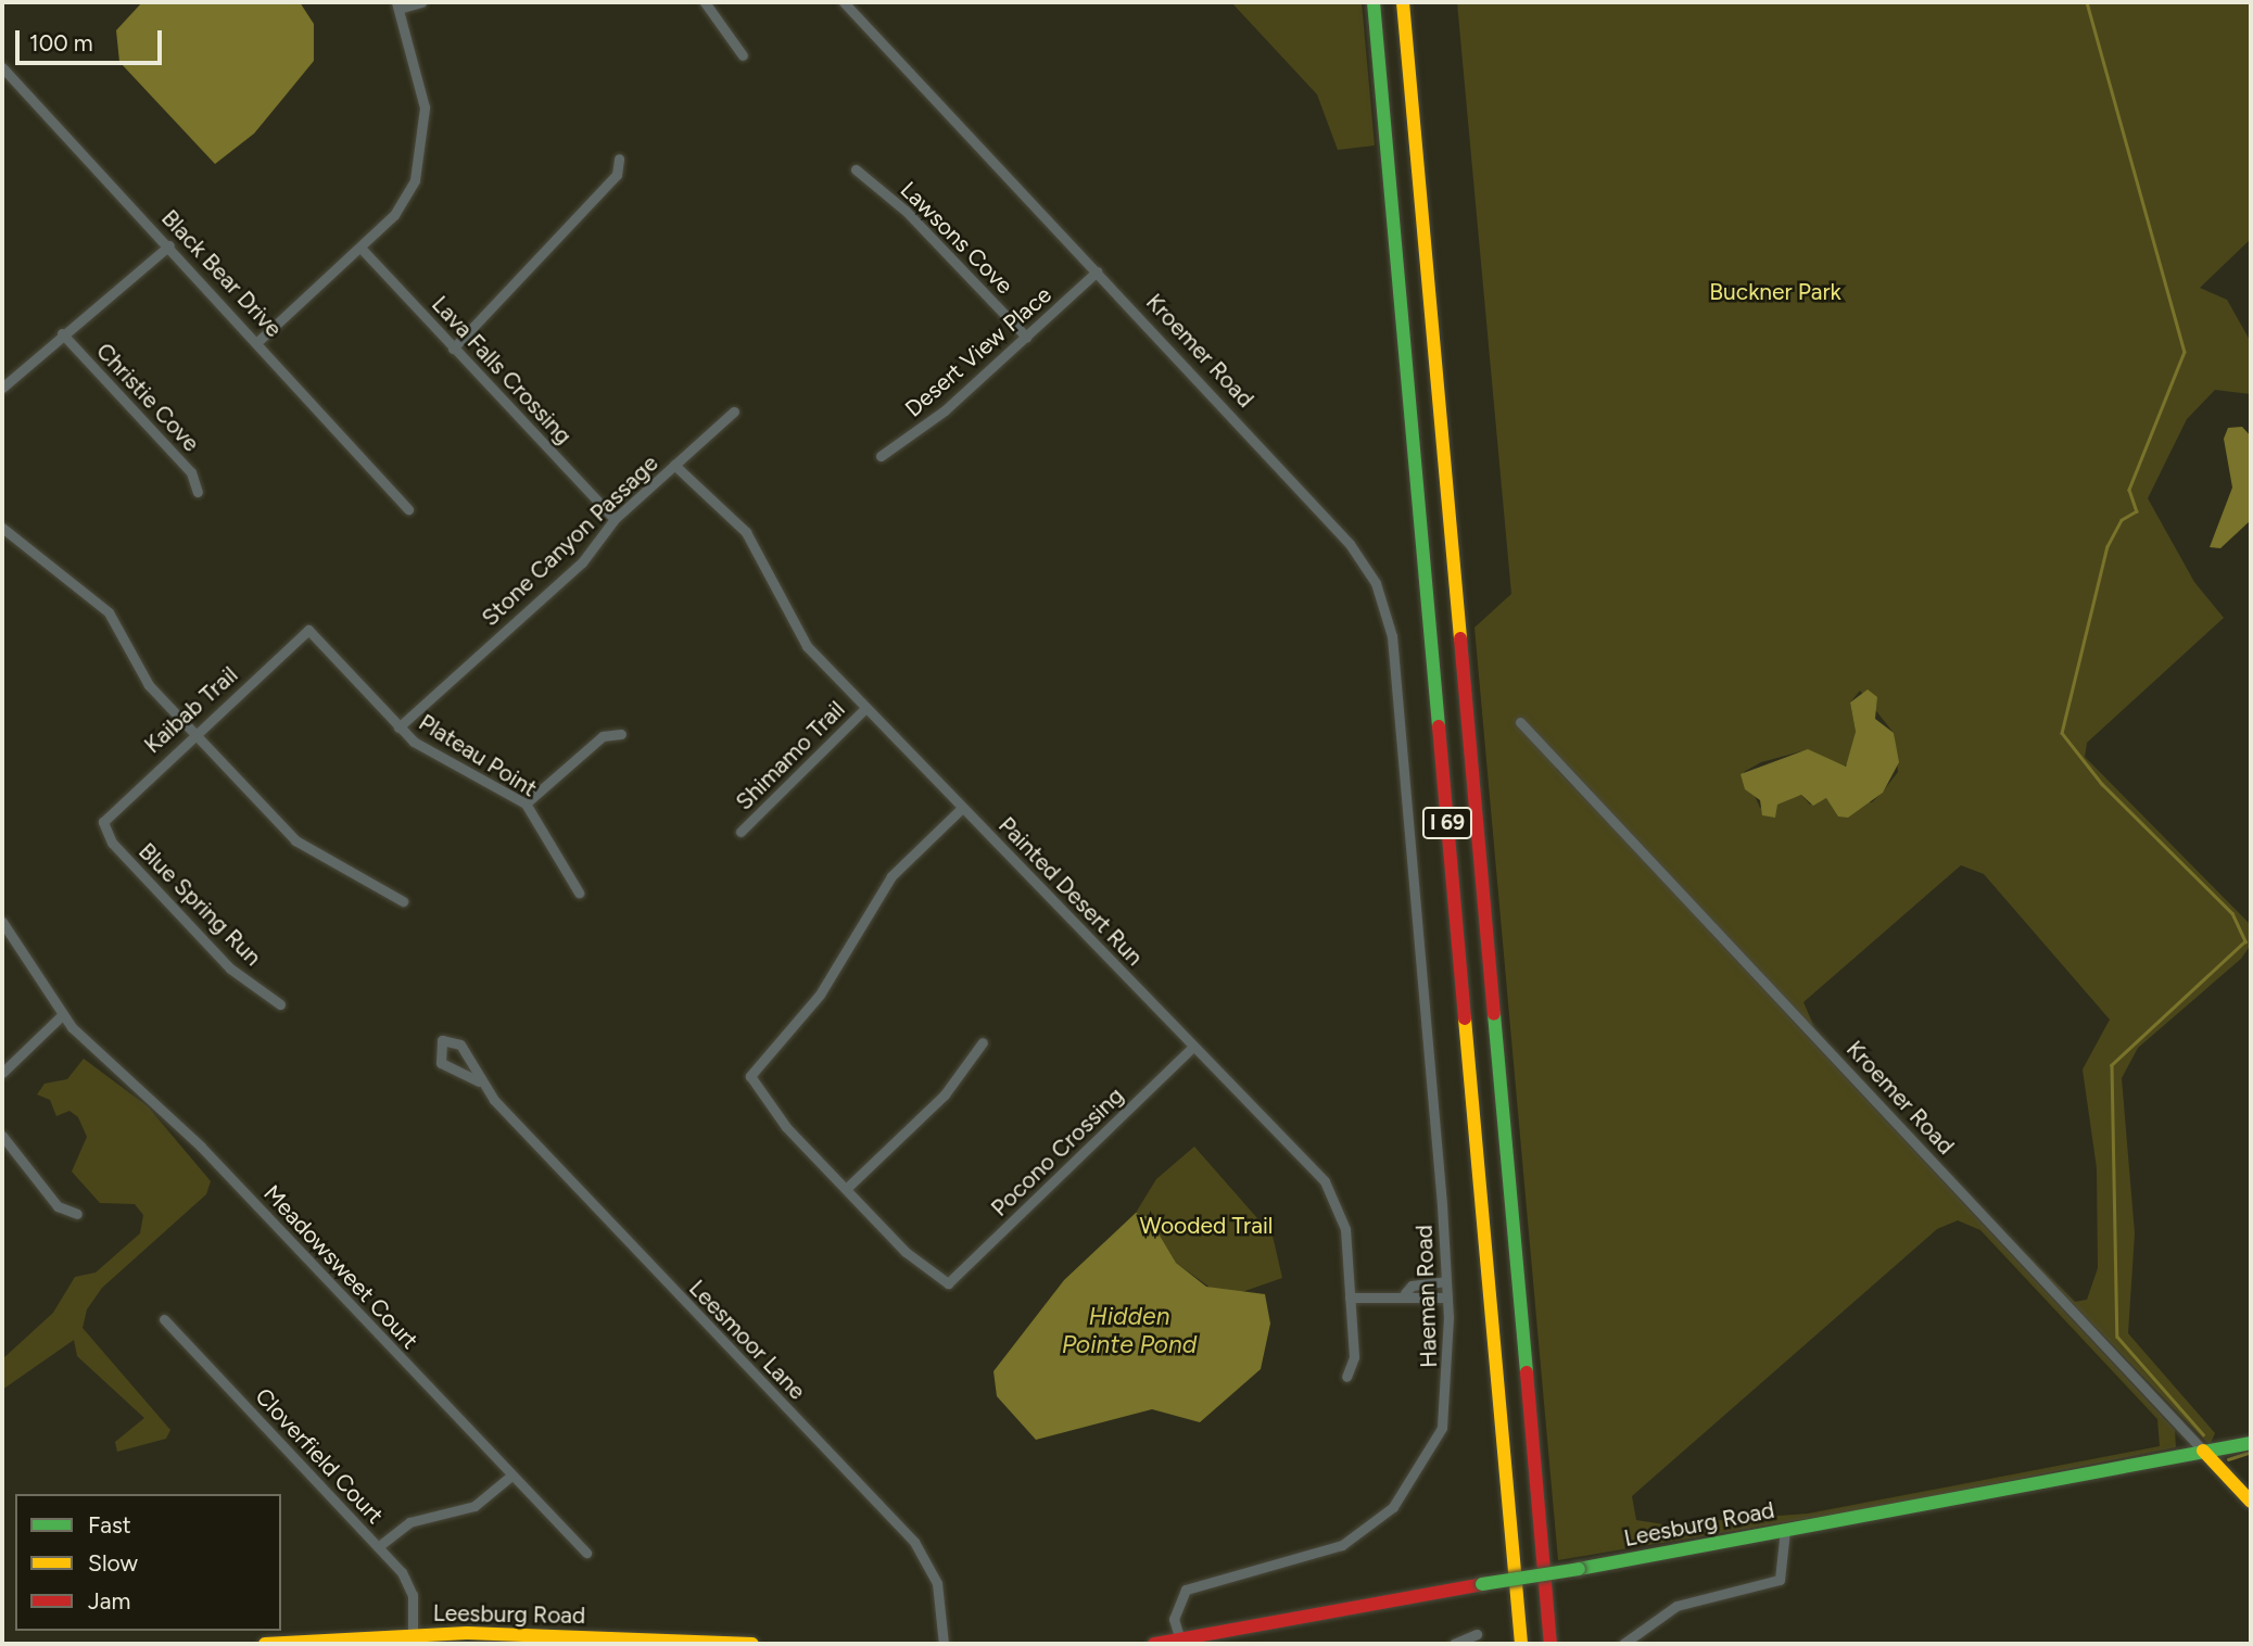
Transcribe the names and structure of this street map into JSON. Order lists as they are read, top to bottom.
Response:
{
  "streets": {
    "main road": ["Kroemer Road", "I 69", "Leesburg Road"],
    "street": [
      "Lawsons Cove",
      "Black Bear Drive",
      "Desert View Place",
      "Lava Falls Crossing",
      "Christie Cove",
      "Stone Canyon Passage",
      "Kaibab Trail",
      "Plateau Point",
      "Shimamo Trail",
      "Painted Desert Run",
      "Blue Spring Run",
      "Pocono Crossing",
      "Meadowsweet Court",
      "Haeman Road",
      "Leesmoor Lane",
      "Cloverfield Court"
    ]
  },
  "crossings": [
    ["Lawsons Cove", "Desert View Place"],
    ["Kroemer Road", "Desert View Place"],
    ["Kroemer Road", "Haeman Road"],
    ["Kroemer Road", "Leesburg Road"],
    ["Lava Falls Crossing", "Stone Canyon Passage"],
    ["Stone Canyon Passage", "Plateau Point"],
    ["Stone Canyon Passage", "Painted Desert Run"],
    ["Kaibab Trail", "Plateau Point"],
    ["Kaibab Trail", "Blue Spring Run"],
    ["Shimamo Trail", "Painted Desert Run"],
    ["Painted Desert Run", "Pocono Crossing"],
    ["Haeman Road", "Leesburg Road"],
    ["Cloverfield Court", "Leesburg Road"]
  ],
  "water": ["Hidden Pointe Pond"],
  "parks": ["Buckner Park", "Wooded Trail"],
  "legend": ["Fast", "Slow", "Jam"],
  "scale_bar": "100 m"
}
